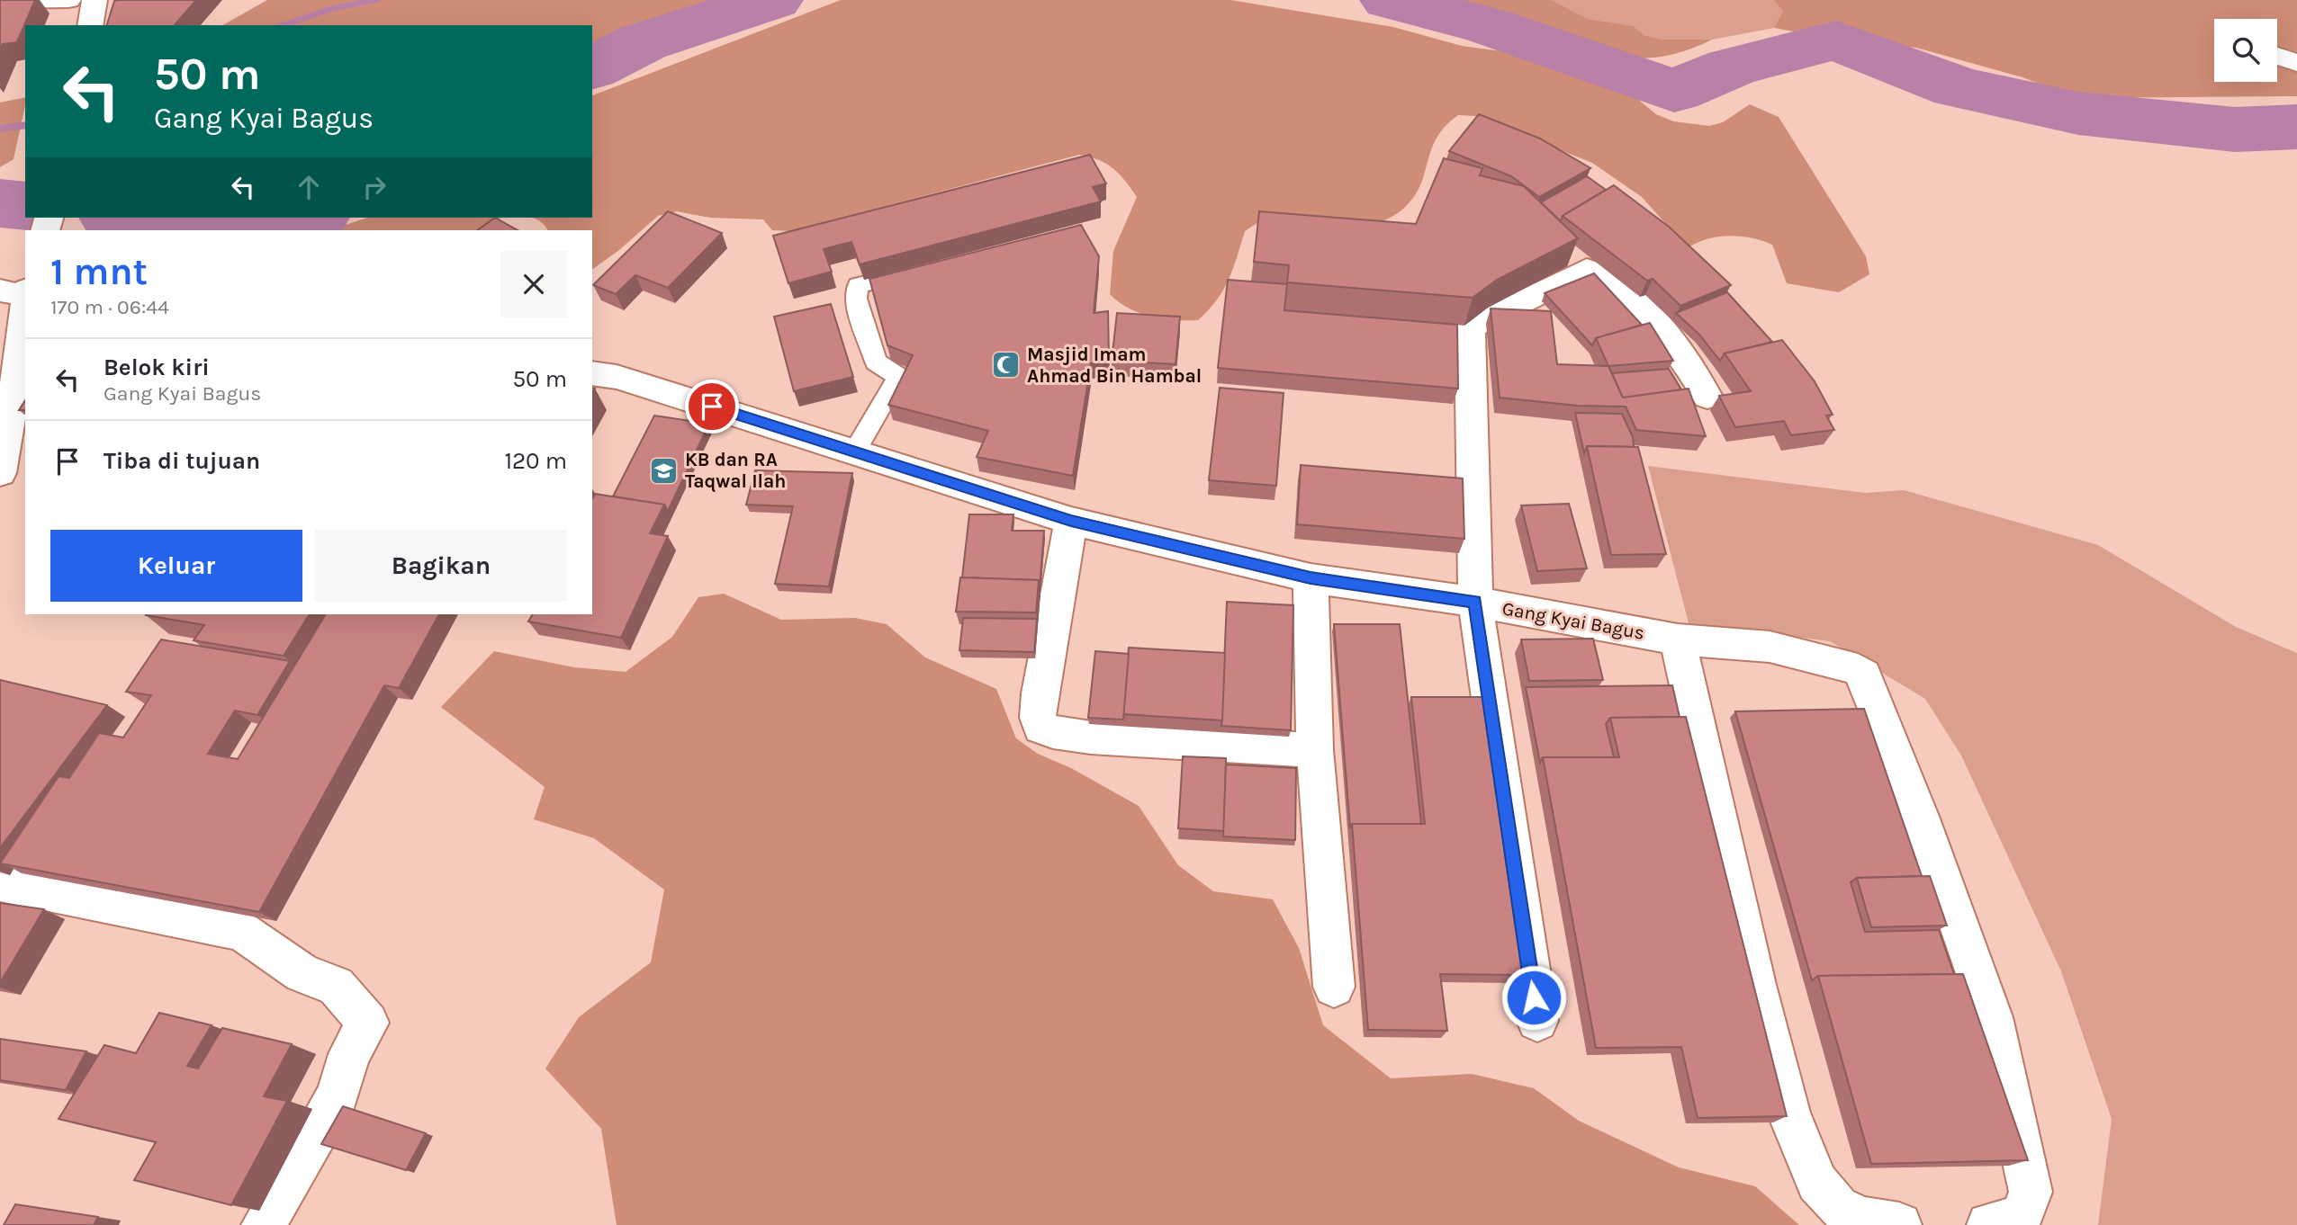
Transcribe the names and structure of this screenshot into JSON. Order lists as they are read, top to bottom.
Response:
{
  "streets": {
    "street": ["Gang Kyai Bagus"]
  },
  "places": {
    "mosque": ["Masjid Imam Ahmad Bin Hambal"],
    "school or university": ["KB dan RA Taqwal Ilah"]
  },
  "page": {
    "turn": ["50 m", "Gang Kyai Bagus"],
    "heading": ["1 mnt", "170 m · 06:44"],
    "list": [
      {
        "name": "Belok kiri",
        "note": "Gang Kyai Bagus",
        "value": "50 m"
      },
      {
        "name": "Tiba di tujuan",
        "value": "120 m"
      }
    ],
    "buttons": ["Keluar", "Bagikan"]
  }
}
